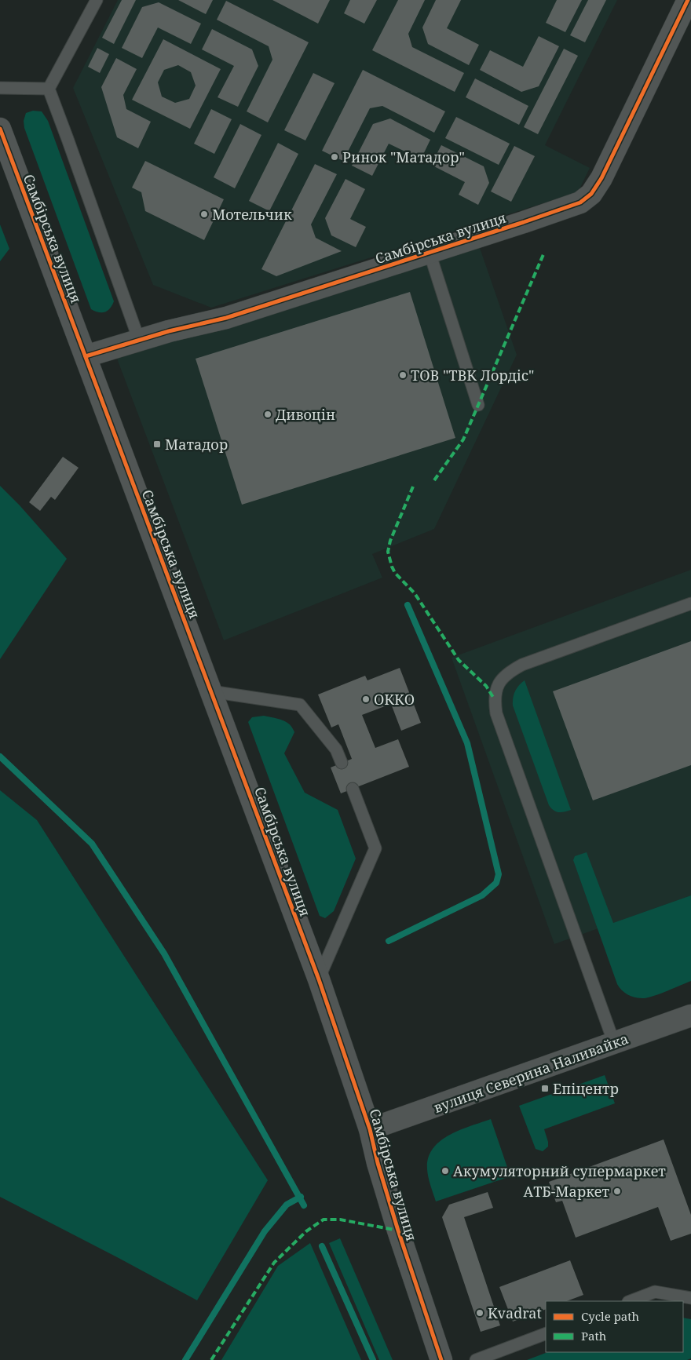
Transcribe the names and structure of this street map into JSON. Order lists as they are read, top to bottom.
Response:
{
  "streets": {
    "main road": ["Самбірська вулиця", "вулиця Северина Наливайка"]
  },
  "crossings": [
    ["Самбірська вулиця", "вулиця Северина Наливайка"]
  ],
  "places": {
    "other": [
      "Ринок \"Матадор\"",
      "Мотельчик",
      "ТОВ \"ТВК Лордіс\"",
      "Дивоцін",
      "ОККО",
      "Акумуляторний супермаркет",
      "АТБ-Маркет",
      "Kvadrat"
    ],
    "transit": ["Матадор", "Епіцентр"]
  },
  "legend": ["Cycle path", "Path"]
}
